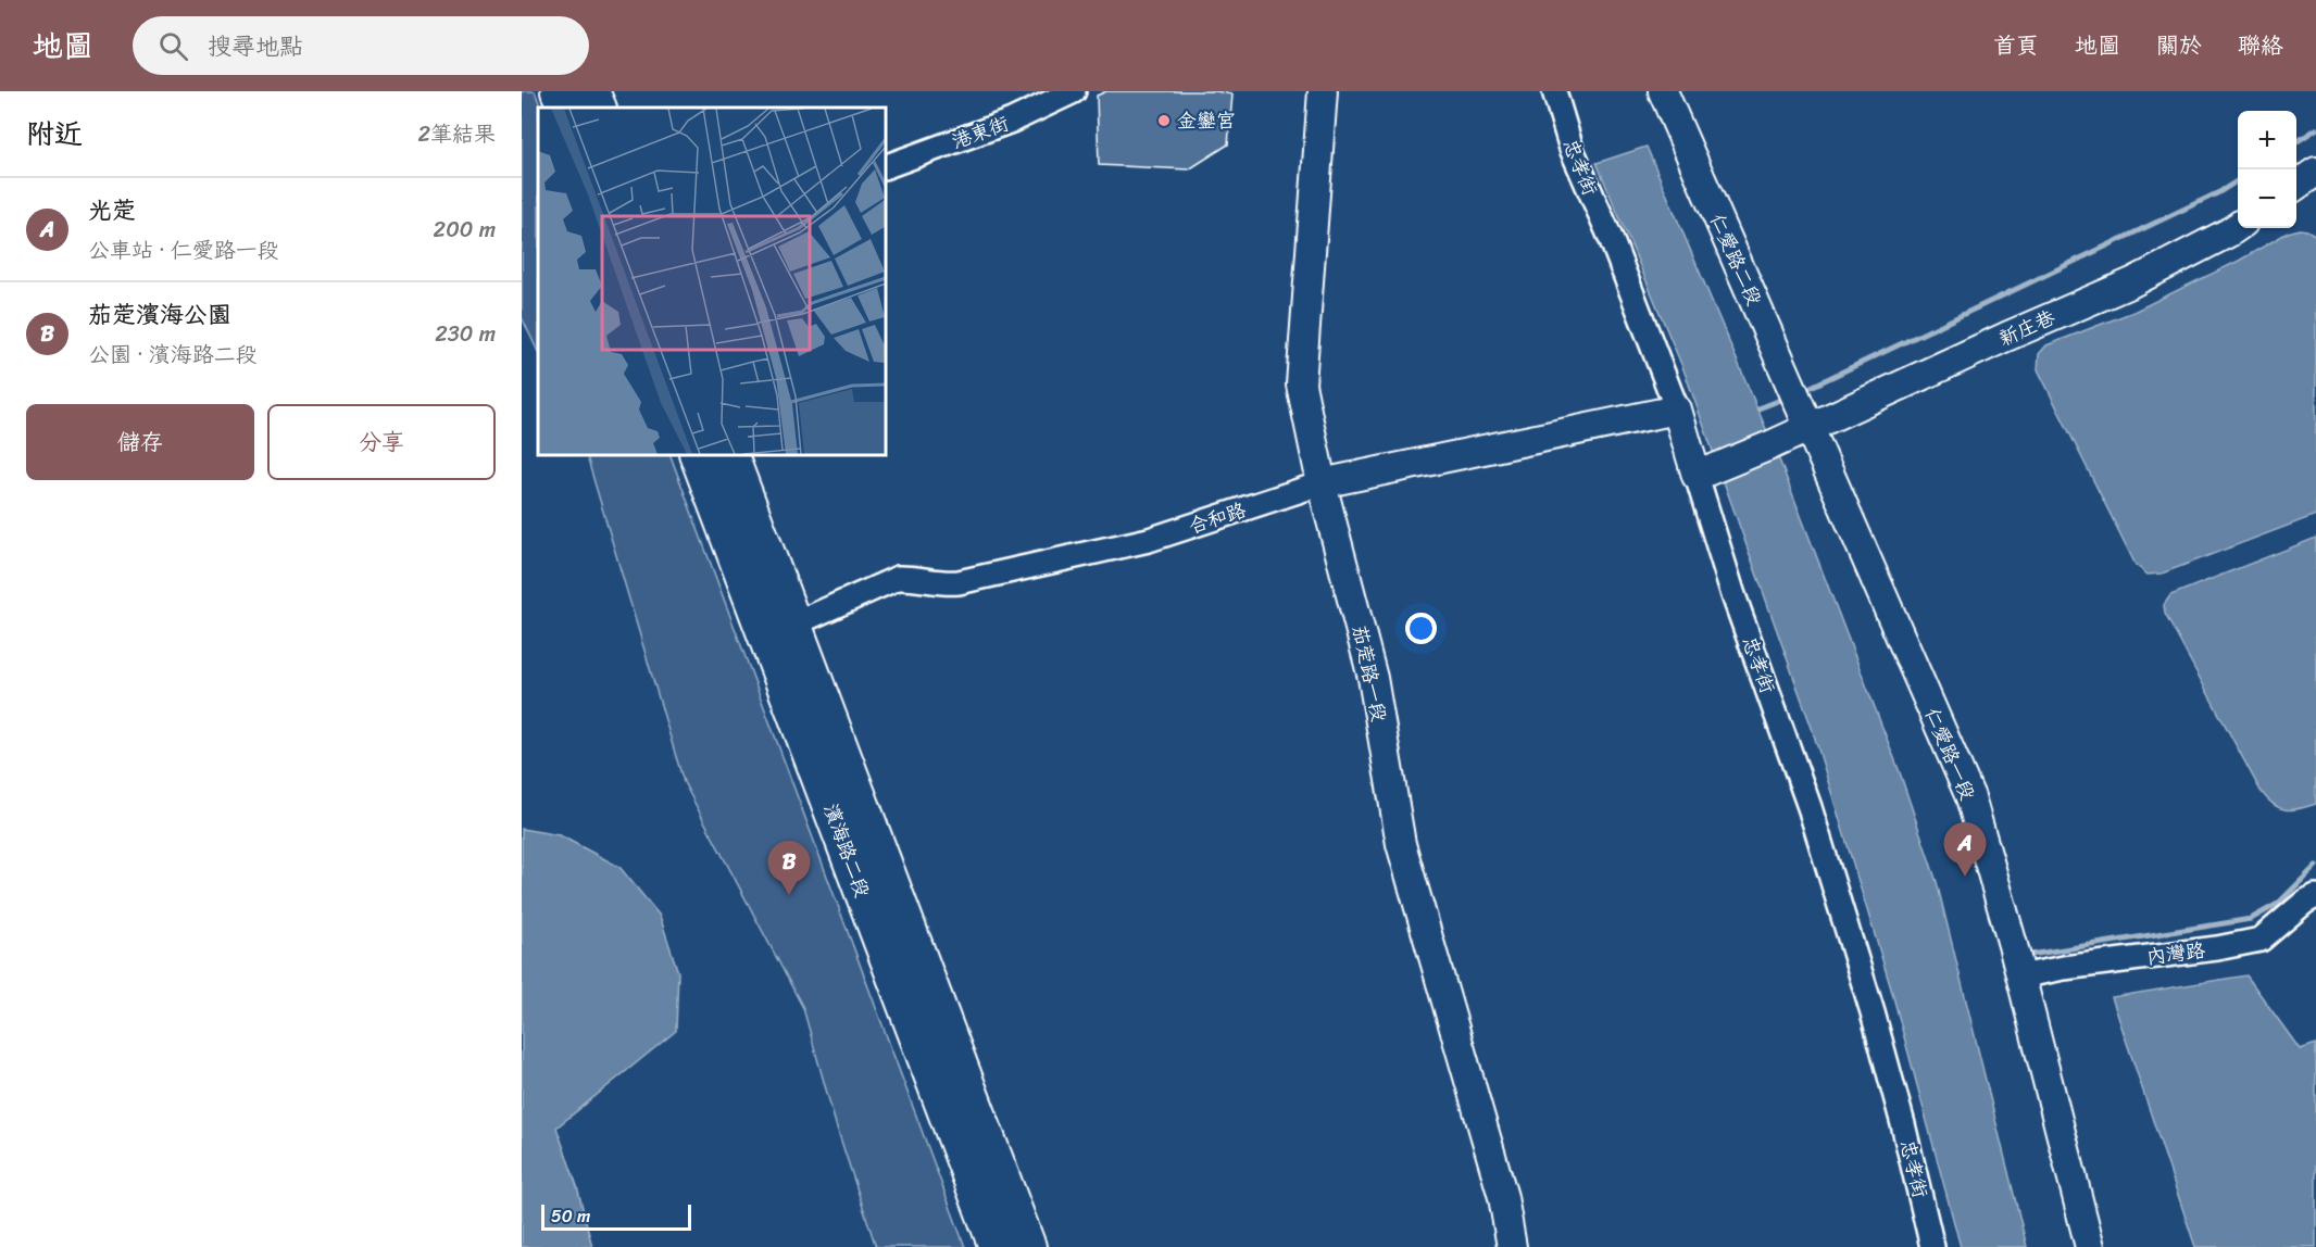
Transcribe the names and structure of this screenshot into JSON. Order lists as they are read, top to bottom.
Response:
{
  "streets": {
    "main road": ["濱海路二段"],
    "street": [
      "港東街",
      "忠孝街",
      "仁愛路二段",
      "新庄巷",
      "合和路",
      "茄萣路一段",
      "仁愛路一段",
      "內灣路"
    ]
  },
  "crossings": [
    ["忠孝街", "新庄巷"],
    ["忠孝街", "合和路"],
    ["仁愛路二段", "新庄巷"],
    ["仁愛路二段", "仁愛路一段"],
    ["新庄巷", "仁愛路一段"],
    ["合和路", "茄萣路一段"],
    ["合和路", "濱海路二段"],
    ["仁愛路一段", "內灣路"]
  ],
  "places": ["金鑾宮"],
  "scale_bar": "50 m",
  "page": {
    "header": "地圖",
    "search": "搜尋地點",
    "nav": [
      "首頁",
      "地圖",
      "關於",
      "聯絡"
    ],
    "heading": ["附近", "2筆結果"],
    "map_buttons": ["+", "−"],
    "list": [
      {
        "mark": "A",
        "name": "光萣",
        "note": "公車站 · 仁愛路一段",
        "value": "200 m"
      },
      {
        "mark": "B",
        "name": "茄萣濱海公園",
        "note": "公園 · 濱海路二段",
        "value": "230 m"
      }
    ],
    "buttons": ["儲存", "分享"],
    "pins": ["A", "B"],
    "scale": "50 m"
  }
}
